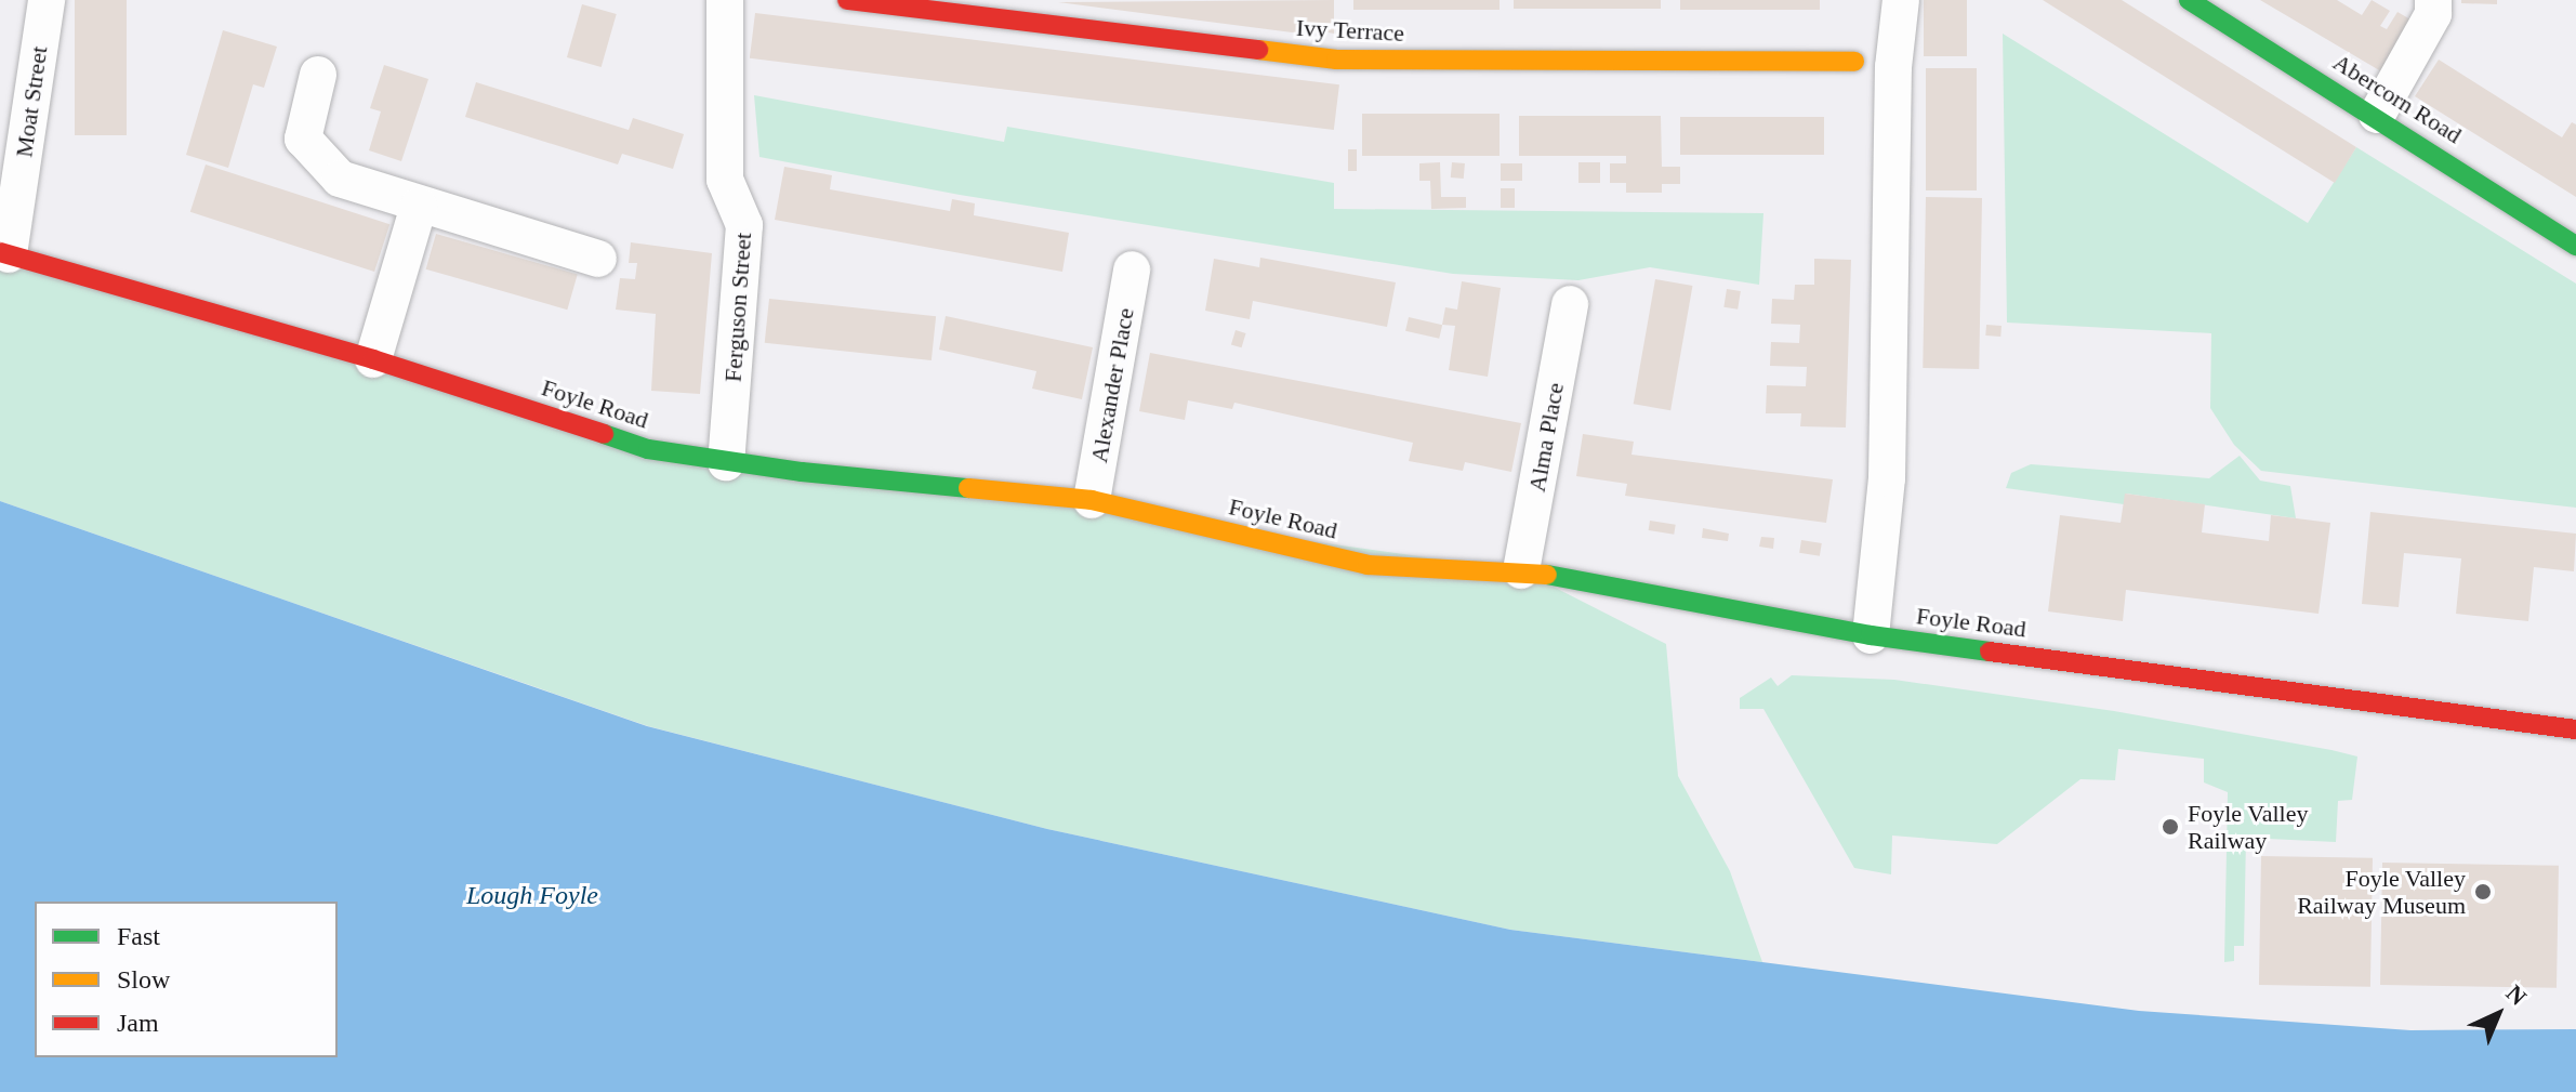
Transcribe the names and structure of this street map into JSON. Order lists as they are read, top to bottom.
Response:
{
  "streets": {
    "main road": ["Ivy Terrace", "Abercorn Road", "Foyle Road"],
    "street": [
      "Moat Street",
      "Ferguson Street",
      "Alexander Place",
      "Alma Place"
    ]
  },
  "crossings": [
    ["Moat Street", "Foyle Road"],
    ["Ferguson Street", "Foyle Road"],
    ["Alexander Place", "Foyle Road"],
    ["Foyle Road", "Alma Place"]
  ],
  "water": ["Lough Foyle"],
  "places": ["Foyle Valley Railway", "Foyle Valley Railway Museum"],
  "legend": ["Fast", "Slow", "Jam"],
  "north": "top right"
}
